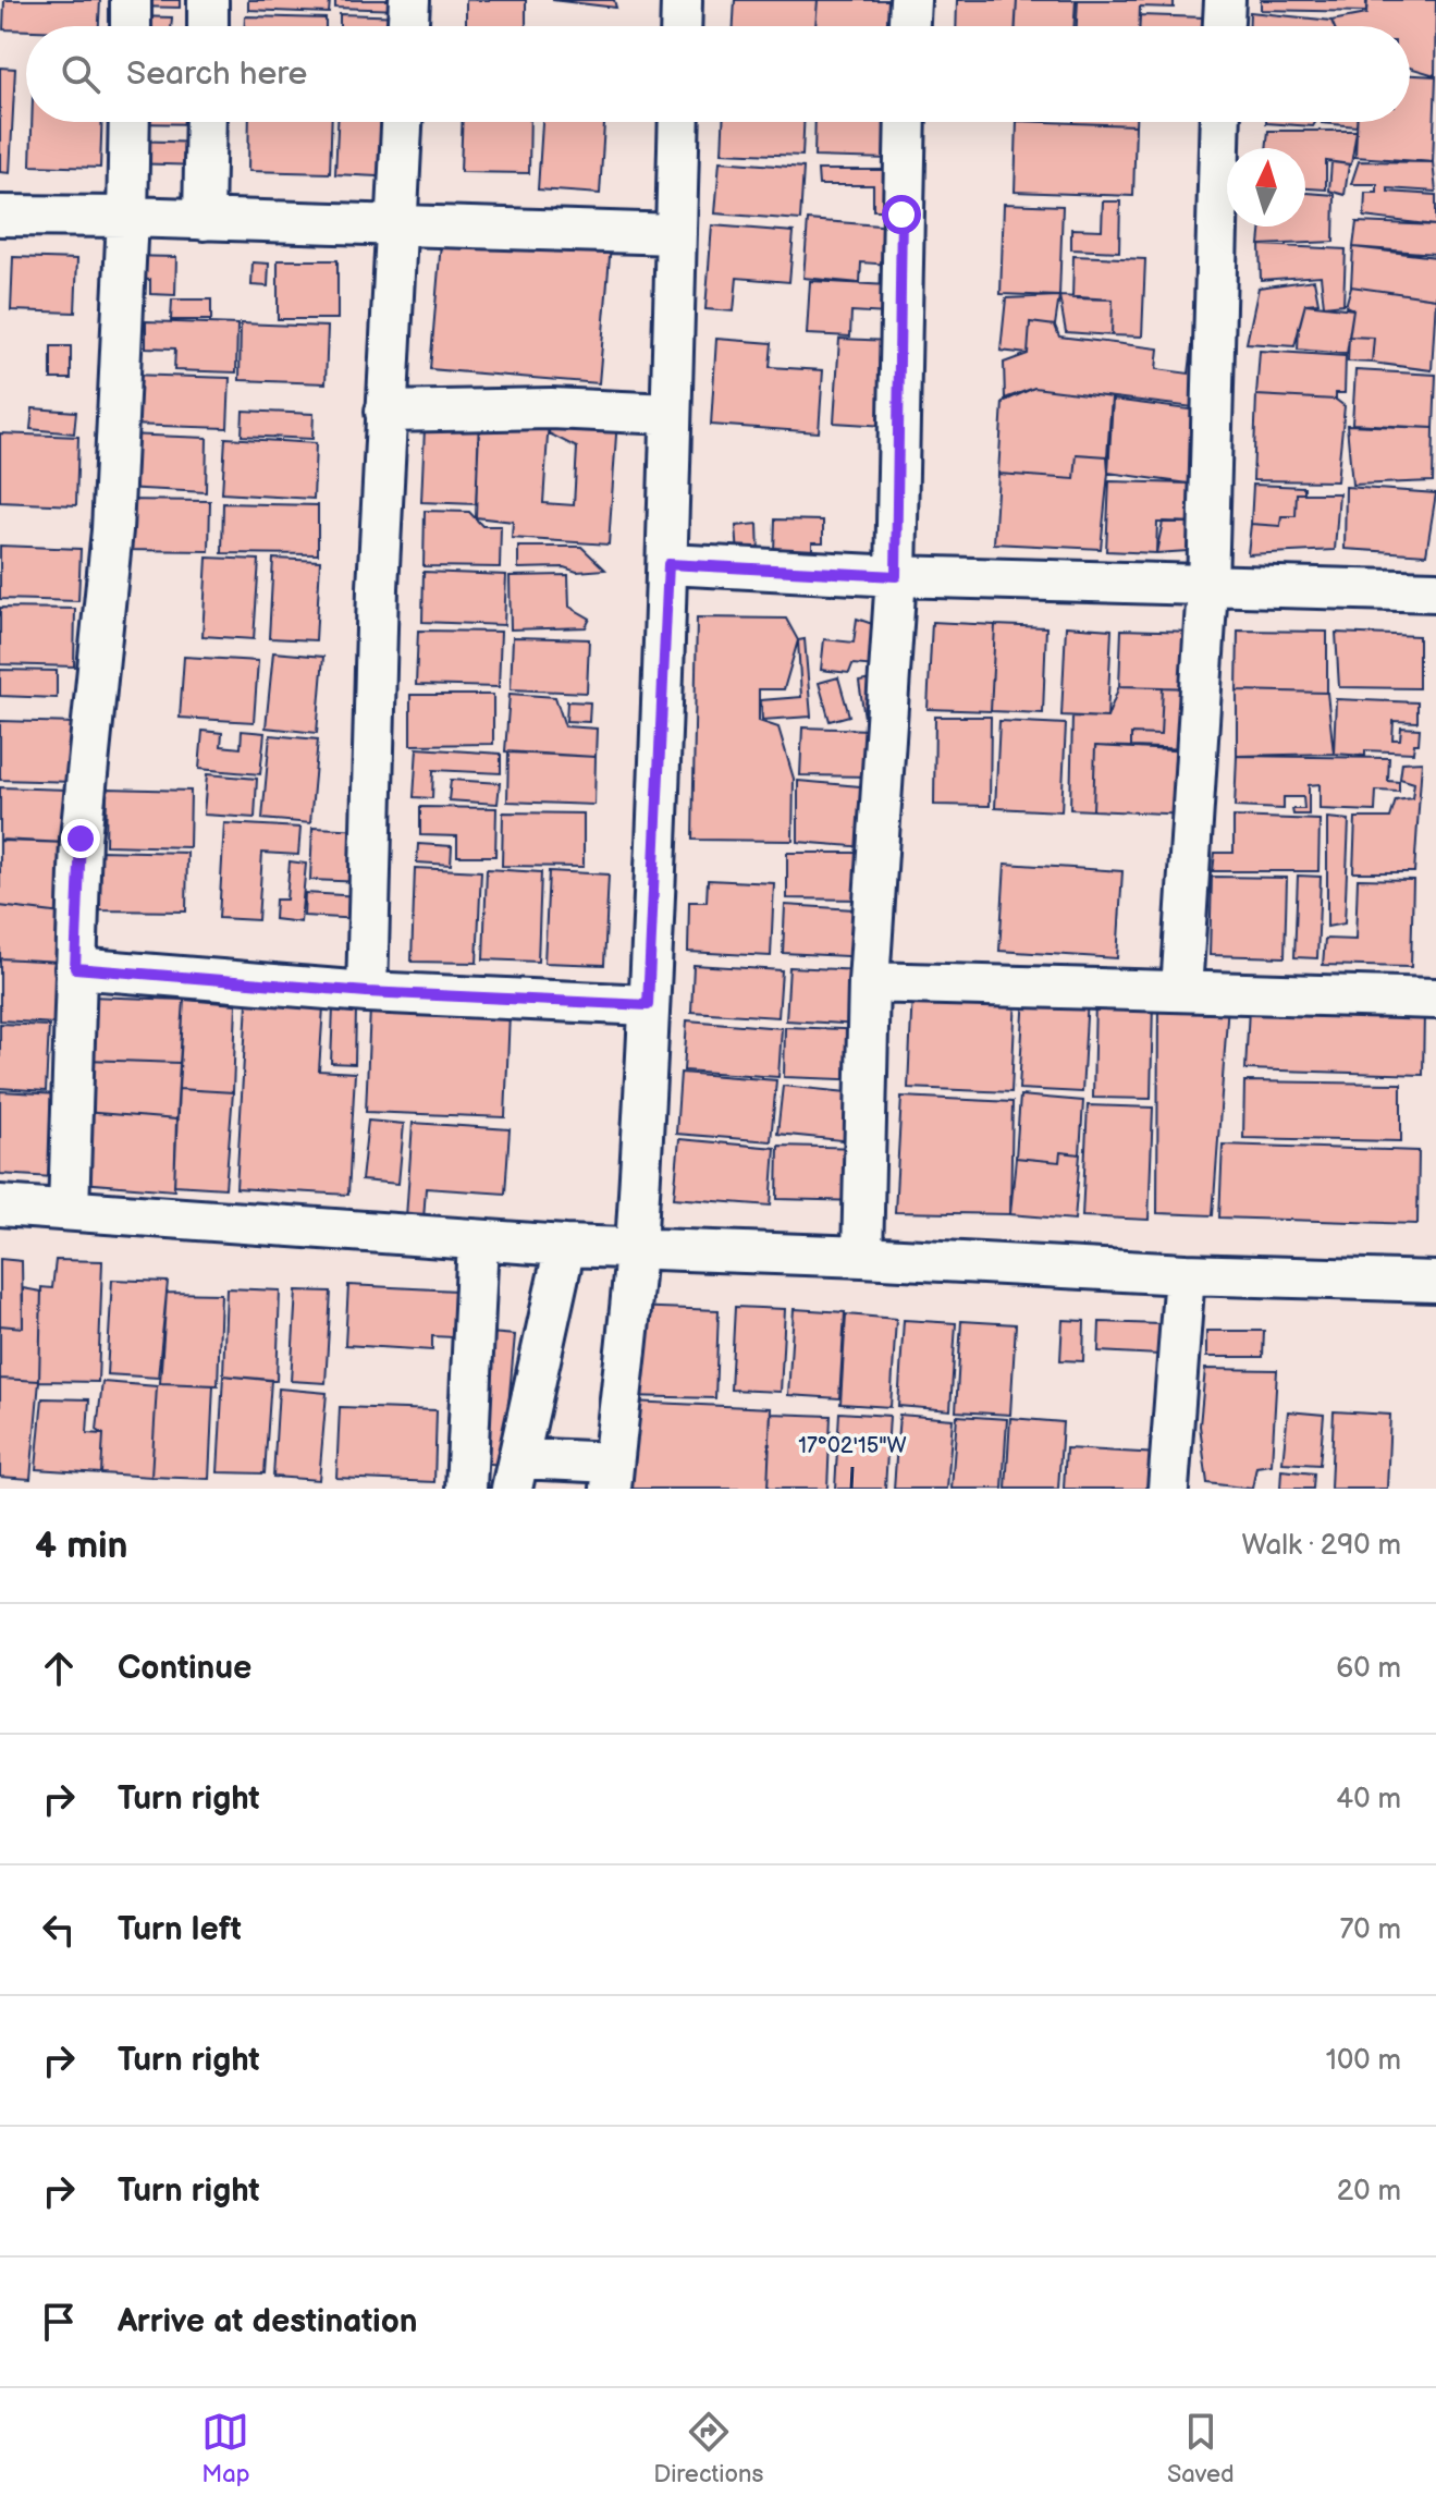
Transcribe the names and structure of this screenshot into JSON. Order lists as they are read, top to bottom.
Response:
{
  "north": "top",
  "page": {
    "search": "Search here",
    "heading": ["4 min", "Walk · 290 m"],
    "list": [
      ["Continue", "60 m"],
      ["Turn right", "40 m"],
      ["Turn left", "70 m"],
      ["Turn right", "100 m"],
      ["Turn right", "20 m"],
      "Arrive at destination"
    ],
    "nav": ["Map", "Directions", "Saved"]
  },
  "coordinates": ["17°02'15\"W"]
}
